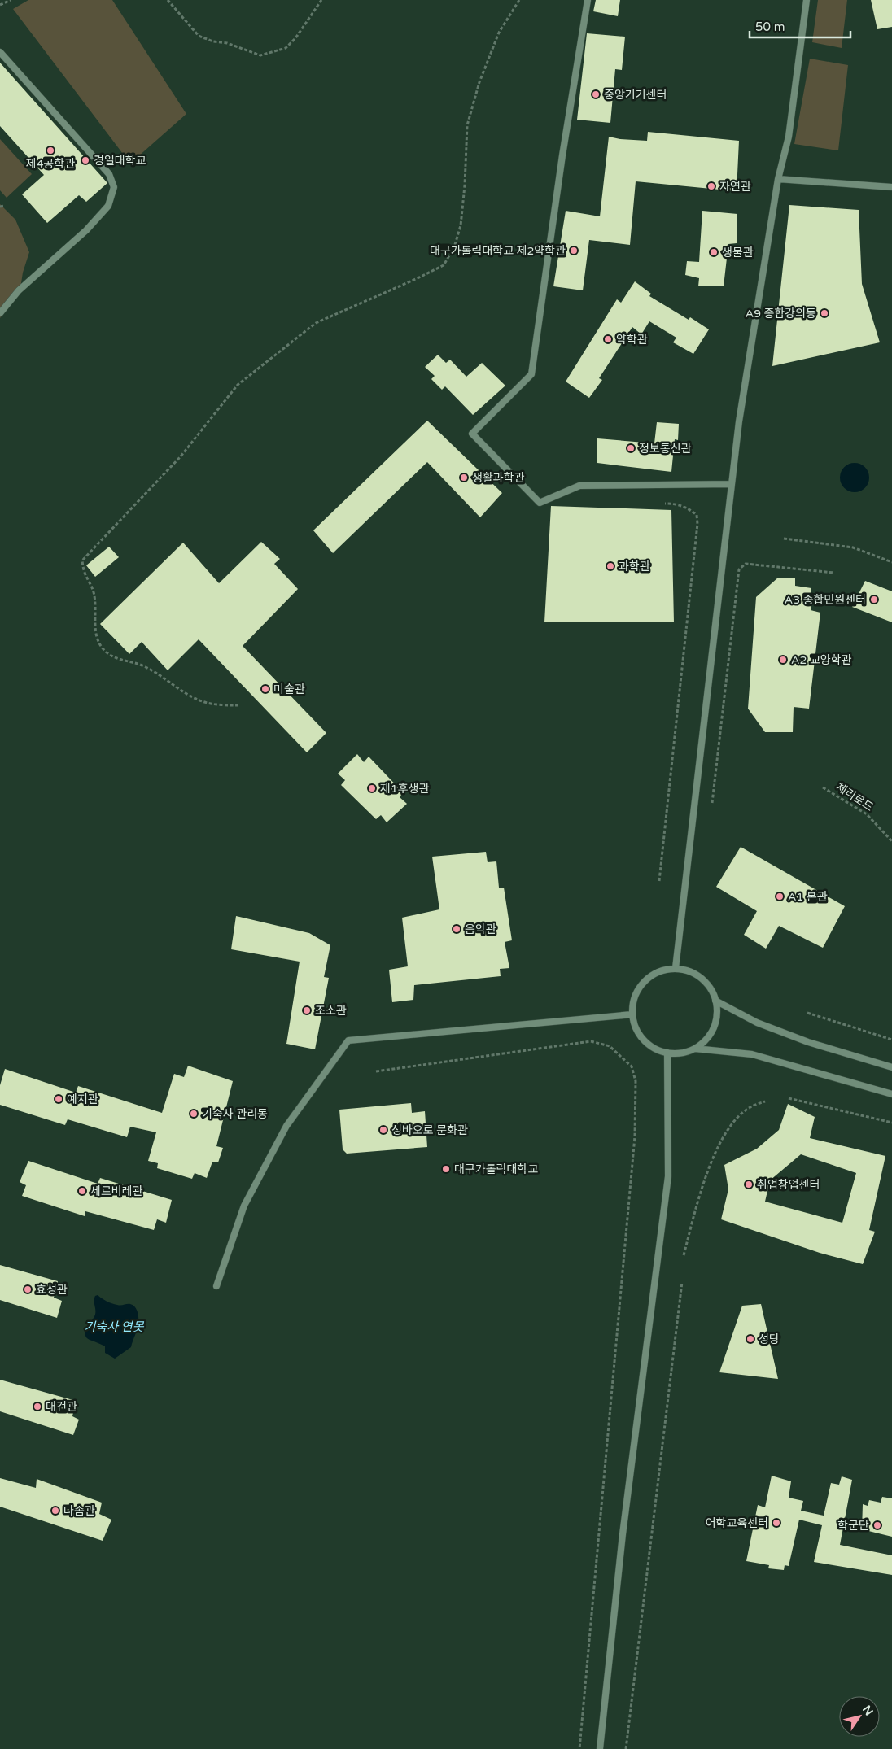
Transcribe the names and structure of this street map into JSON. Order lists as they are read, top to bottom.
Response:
{
  "streets": {
    "path": ["체리로드"]
  },
  "water": ["기숙사 연못"],
  "places": [
    "중앙기기센터",
    "제4공학관",
    "경일대학교",
    "자연관",
    "대구가톨릭대학교 제2약학관",
    "생물관",
    "A9 종합강의동",
    "약학관",
    "정보통신관",
    "생활과학관",
    "과학관",
    "A3 종합민원센터",
    "A2 교양학관",
    "미술관",
    "제1후생관",
    "A1 본관",
    "음악관",
    "조소관",
    "예지관",
    "기숙사 관리동",
    "성바오로 문화관",
    "대구가톨릭대학교",
    "취업창업센터",
    "세르비레관",
    "효성관",
    "성당",
    "대건관",
    "다솜관",
    "어학교육센터",
    "학군단"
  ],
  "scale_bar": "50 m",
  "north": "top right"
}
